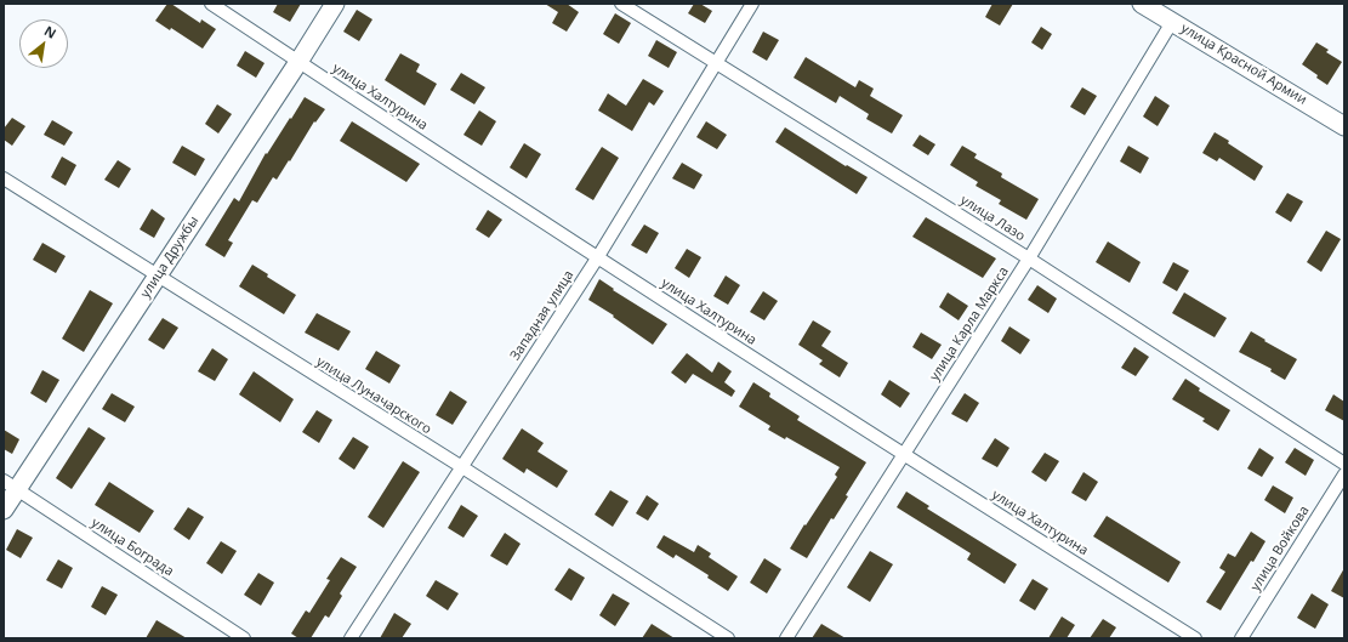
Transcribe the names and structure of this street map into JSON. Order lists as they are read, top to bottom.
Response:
{
  "streets": {
    "street": [
      "улица Красной Армии",
      "улица Халтурина",
      "улица Лазо",
      "улица Дружбы",
      "Западная улица",
      "улица Карла Маркса",
      "улица Луначарского",
      "улица Бограда",
      "улица Войкова"
    ]
  },
  "crossings": [
    ["улица Красной Армии", "улица Карла Маркса"],
    ["улица Халтурина", "улица Дружбы"],
    ["улица Халтурина", "Западная улица"],
    ["улица Халтурина", "улица Карла Маркса"],
    ["улица Лазо", "Западная улица"],
    ["улица Лазо", "улица Карла Маркса"],
    ["улица Дружбы", "улица Луначарского"],
    ["улица Дружбы", "улица Бограда"],
    ["Западная улица", "улица Луначарского"]
  ],
  "north": "top right"
}
